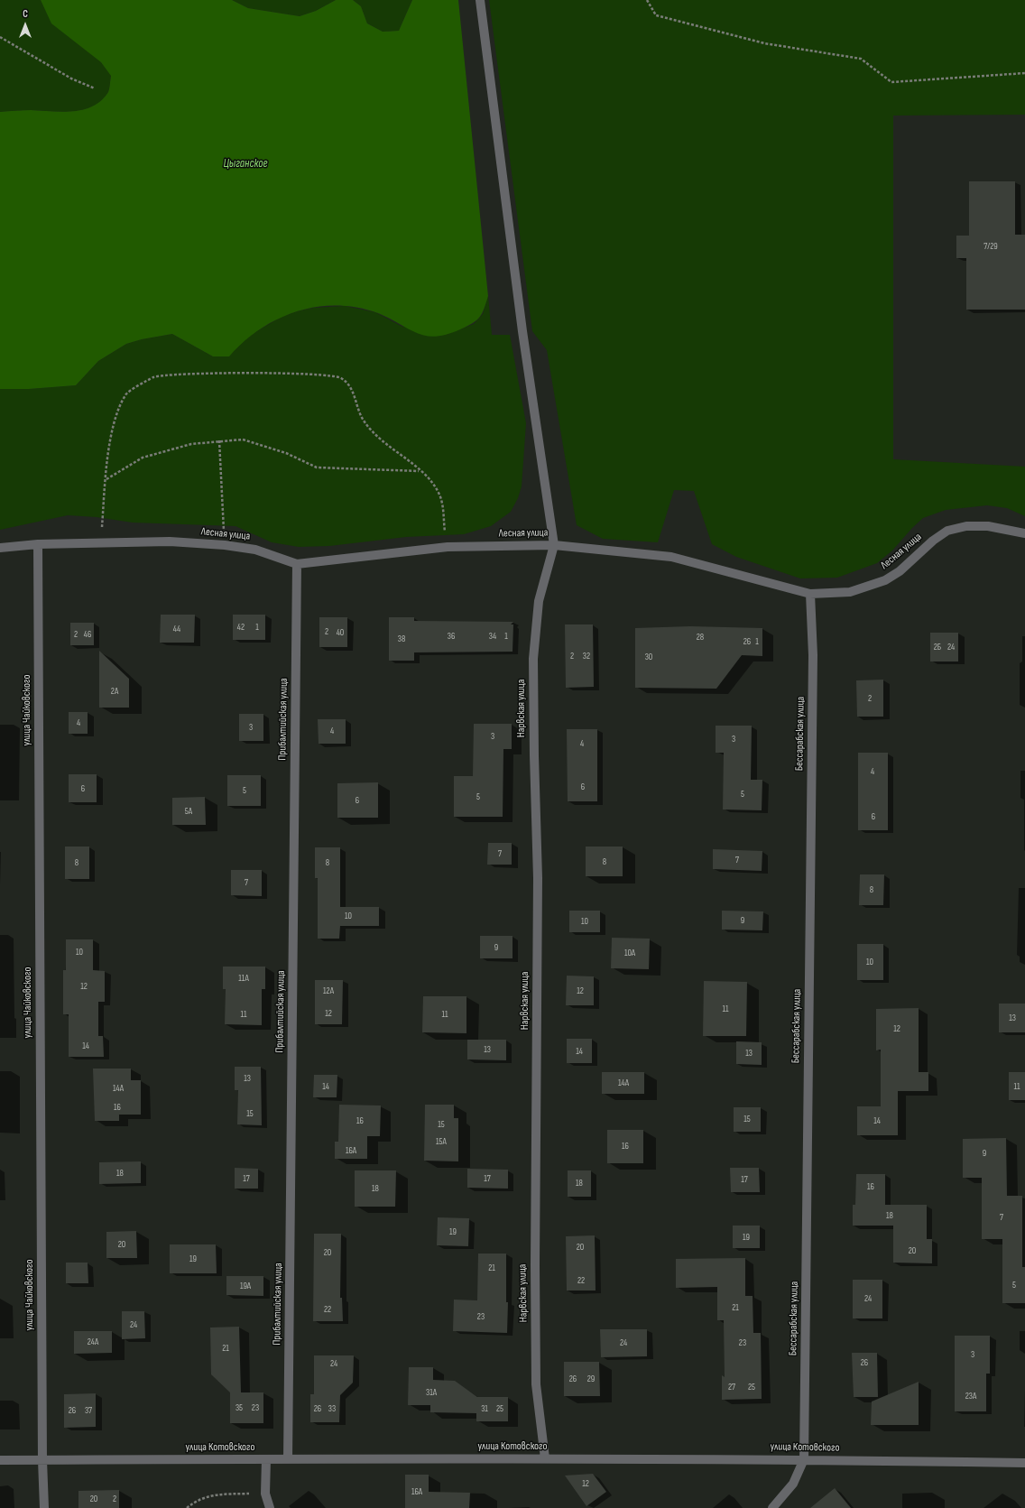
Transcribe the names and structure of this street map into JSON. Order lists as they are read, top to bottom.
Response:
{
  "streets": {
    "street": [
      "Лесная улица",
      "Нарвская улица",
      "улица Чайковского",
      "Прибалтийская улица",
      "Бессарабская улица",
      "улица Котовского"
    ]
  },
  "crossings": [
    ["Лесная улица", "Нарвская улица"],
    ["Лесная улица", "улица Чайковского"],
    ["Лесная улица", "Прибалтийская улица"],
    ["Лесная улица", "Бессарабская улица"],
    ["Нарвская улица", "улица Котовского"],
    ["улица Чайковского", "улица Котовского"],
    ["Прибалтийская улица", "улица Котовского"],
    ["Бессарабская улица", "улица Котовского"]
  ],
  "water": ["Цыганское"],
  "house_numbers": [
    "7/29",
    "42",
    "1",
    "44",
    "2",
    "40",
    "2",
    "46",
    "36",
    "34",
    "1",
    "28",
    "38",
    "26",
    "1",
    "2Б",
    "24",
    "2",
    "32",
    "30",
    "2А",
    "2",
    "4",
    "3",
    "4",
    "3",
    "3",
    "4",
    "4",
    "6",
    "6",
    "5",
    "5",
    "5",
    "6",
    "5А",
    "6",
    "7",
    "7",
    "8",
    "8",
    "8",
    "7",
    "8",
    "10",
    "9",
    "10",
    "9",
    "10",
    "10А",
    "10",
    "11А",
    "12",
    "12А",
    "12",
    "11",
    "12",
    "11",
    "11",
    "13",
    "12",
    "14",
    "13",
    "14",
    "13",
    "13",
    "14А",
    "14",
    "11",
    "14А",
    "16",
    "15",
    "15",
    "16",
    "14",
    "15",
    "15А",
    "16",
    "16А",
    "9",
    "18",
    "17",
    "17",
    "17",
    "18",
    "16",
    "18",
    "18",
    "7",
    "19",
    "19",
    "20",
    "20",
    "20",
    "20",
    "19",
    "21",
    "22",
    "5",
    "19А",
    "24",
    "21",
    "22",
    "23",
    "24",
    "24А",
    "24",
    "23",
    "21",
    "3",
    "26",
    "24",
    "26",
    "29",
    "27",
    "25",
    "31А",
    "23А",
    "35",
    "23",
    "26",
    "33",
    "31",
    "25",
    "26",
    "37",
    "12",
    "16А",
    "20",
    "2"
  ],
  "north": "top"
}
